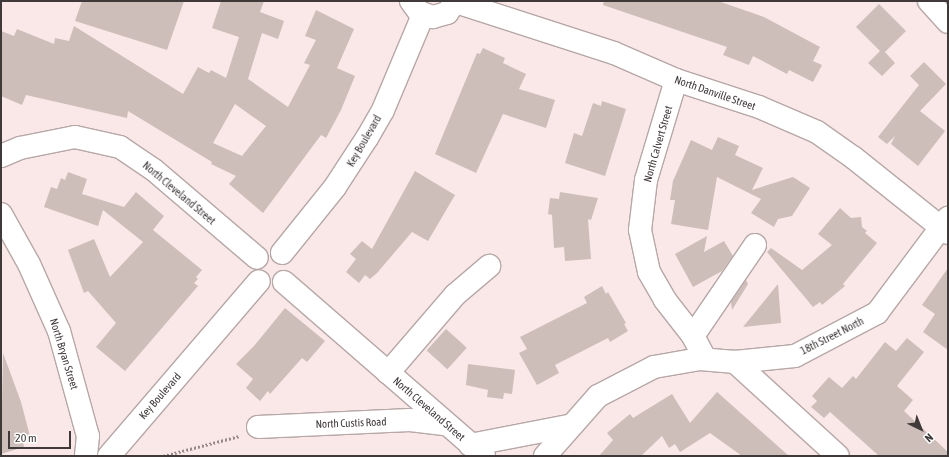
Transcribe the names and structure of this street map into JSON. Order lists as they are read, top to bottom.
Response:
{
  "streets": {
    "street": [
      "North Danville Street",
      "Key Boulevard",
      "North Calvert Street",
      "North Cleveland Street",
      "18th Street North",
      "North Bryan Street",
      "North Custis Road"
    ]
  },
  "crossings": [
    ["North Danville Street", "North Calvert Street"],
    ["North Danville Street", "18th Street North"],
    ["Key Boulevard", "North Cleveland Street"],
    ["North Calvert Street", "18th Street North"],
    ["North Cleveland Street", "North Custis Road"]
  ],
  "scale_bar": "20 m",
  "north": "bottom right"
}
